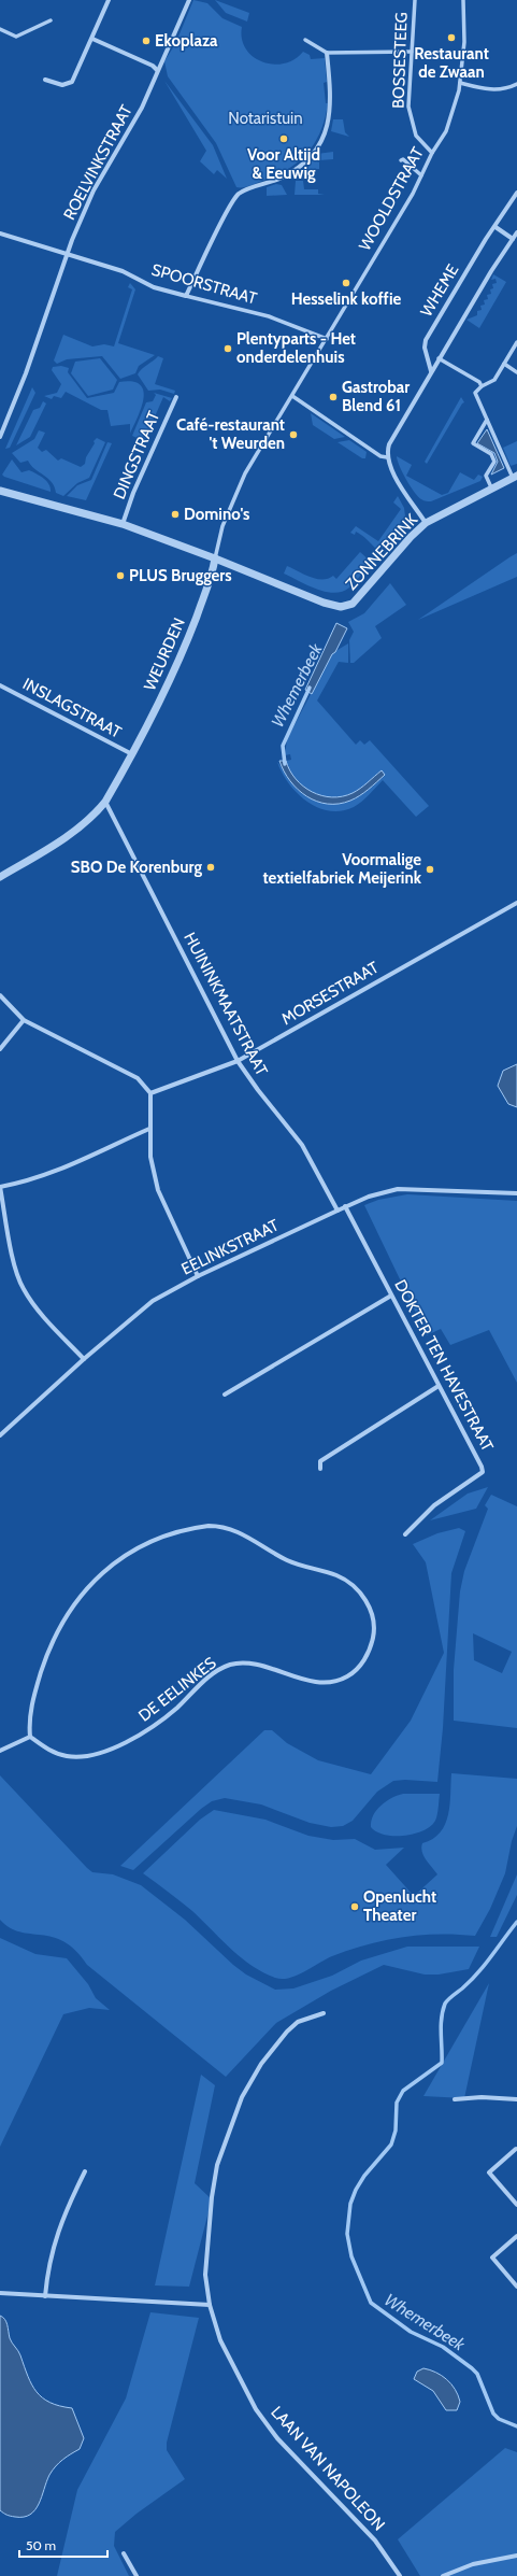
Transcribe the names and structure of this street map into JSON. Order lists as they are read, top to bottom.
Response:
{
  "streets": {
    "street": [
      "BOSSESTEEG",
      "ROELVINKSTRAAT",
      "WOOLDSTRAAT",
      "SPOORSTRAAT",
      "WHEME",
      "DINGSTRAAT",
      "ZONNEBRINK",
      "WEURDEN",
      "INSLAGSTRAAT",
      "MORSESTRAAT",
      "HUININKMAATSTRAAT",
      "EELINKSTRAAT",
      "DOKTER TEN HAVESTRAAT",
      "DE EELINKES",
      "LAAN VAN NAPOLEON"
    ]
  },
  "crossings": [
    ["BOSSESTEEG", "WOOLDSTRAAT"],
    ["ROELVINKSTRAAT", "SPOORSTRAAT"],
    ["WOOLDSTRAAT", "SPOORSTRAAT"],
    ["WOOLDSTRAAT", "WEURDEN"],
    ["DINGSTRAAT", "ZONNEBRINK"],
    ["DINGSTRAAT", "WEURDEN"],
    ["ZONNEBRINK", "WEURDEN"],
    ["WEURDEN", "INSLAGSTRAAT"],
    ["WEURDEN", "HUININKMAATSTRAAT"],
    ["MORSESTRAAT", "HUININKMAATSTRAAT"],
    ["HUININKMAATSTRAAT", "EELINKSTRAAT"],
    ["EELINKSTRAAT", "DOKTER TEN HAVESTRAAT"]
  ],
  "water": ["Whemerbeek"],
  "parks": ["Notaristuin"],
  "places": [
    "Restaurant de Zwaan",
    "Ekoplaza",
    "Voor Altijd & Eeuwig",
    "Hesselink koffie",
    "Plentyparts - Het onderdelenhuis",
    "Gastrobar Blend 61",
    "Café-restaurant 't Weurden",
    "Domino's",
    "PLUS Bruggers",
    "SBO De Korenburg",
    "Voormalige textielfabriek Meijerink",
    "Openlucht Theater"
  ],
  "scale_bar": "50 m"
}
